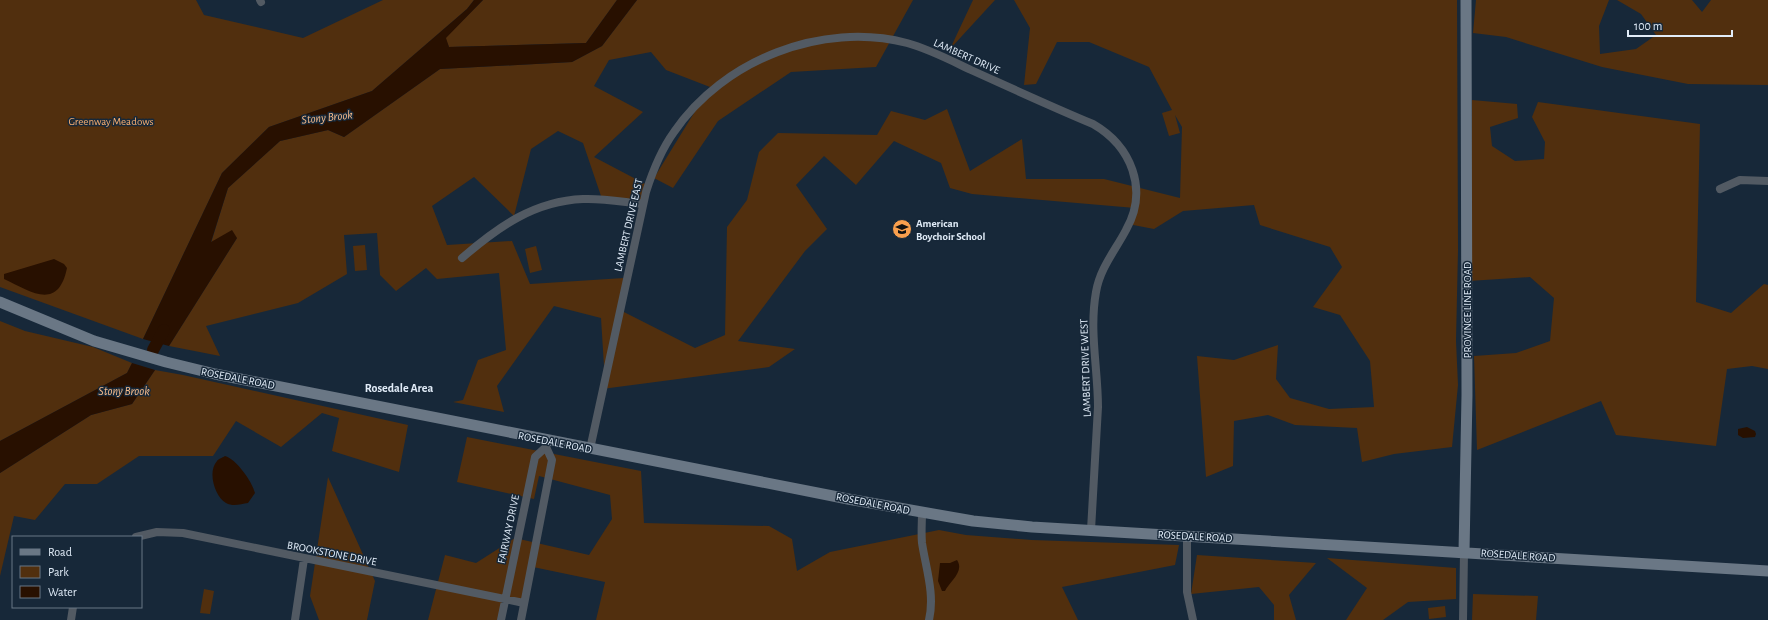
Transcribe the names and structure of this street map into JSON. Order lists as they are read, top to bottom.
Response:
{
  "streets": {
    "street": [
      "LAMBERT DRIVE",
      "LAMBERT DRIVE EAST",
      "PROVINCE LINE ROAD",
      "LAMBERT DRIVE WEST",
      "ROSEDALE ROAD",
      "FAIRWAY DRIVE",
      "BROOKSTONE DRIVE"
    ]
  },
  "crossings": [
    ["LAMBERT DRIVE", "LAMBERT DRIVE EAST"],
    ["LAMBERT DRIVE", "LAMBERT DRIVE WEST"],
    ["LAMBERT DRIVE EAST", "ROSEDALE ROAD"],
    ["PROVINCE LINE ROAD", "ROSEDALE ROAD"],
    ["LAMBERT DRIVE WEST", "ROSEDALE ROAD"],
    ["ROSEDALE ROAD", "FAIRWAY DRIVE"],
    ["FAIRWAY DRIVE", "BROOKSTONE DRIVE"]
  ],
  "districts": ["Rosedale Area"],
  "water": ["Stony Brook"],
  "parks": ["Greenway Meadows"],
  "places": {
    "school or university": ["American Boychoir School"]
  },
  "legend": ["Road", "Park", "Water"],
  "scale_bar": "100 m"
}
